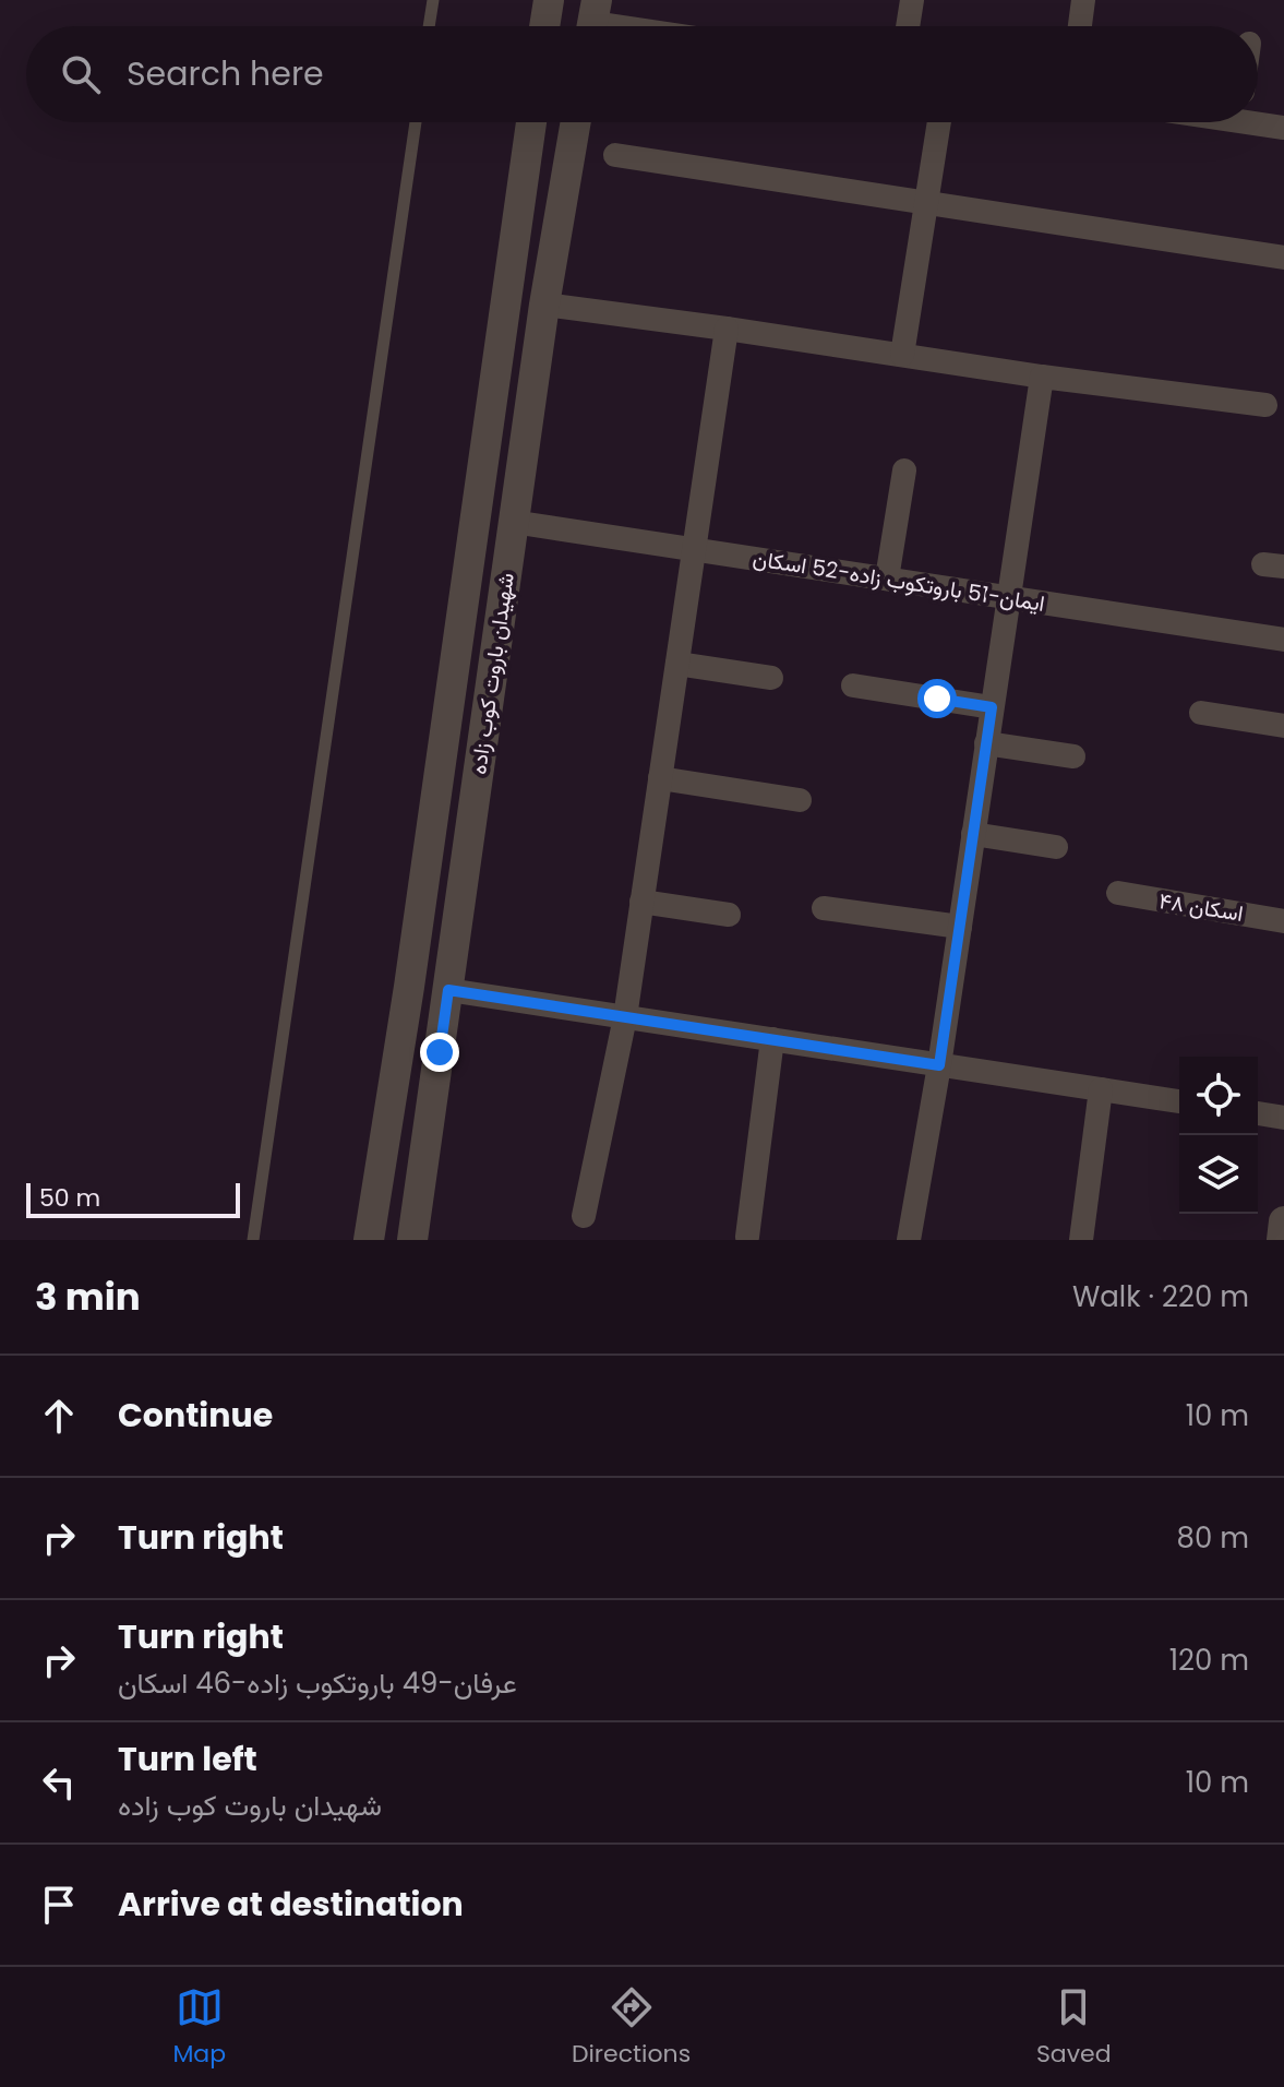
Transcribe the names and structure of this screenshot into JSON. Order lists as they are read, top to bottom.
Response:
{
  "streets": {
    "street": ["ایمان-51 باروتکوب زاده-52 اسکان", "شهیدان باروت کوب زاده", "اسکان ۴۸"]
  },
  "crossings": [
    ["ایمان-51 باروتکوب زاده-52 اسکان", "شهیدان باروت کوب زاده"]
  ],
  "scale_bar": "50 m",
  "page": {
    "search": "Search here",
    "scale": "50 m",
    "heading": ["3 min", "Walk · 220 m"],
    "list": [
      ["Continue", "10 m"],
      ["Turn right", "80 m"],
      ["Turn right", "عرفان-49 باروتکوب زاده-46 اسکان", "120 m"],
      ["Turn left", "شهیدان باروت کوب زاده", "10 m"],
      "Arrive at destination"
    ],
    "nav": ["Map", "Directions", "Saved"]
  }
}
